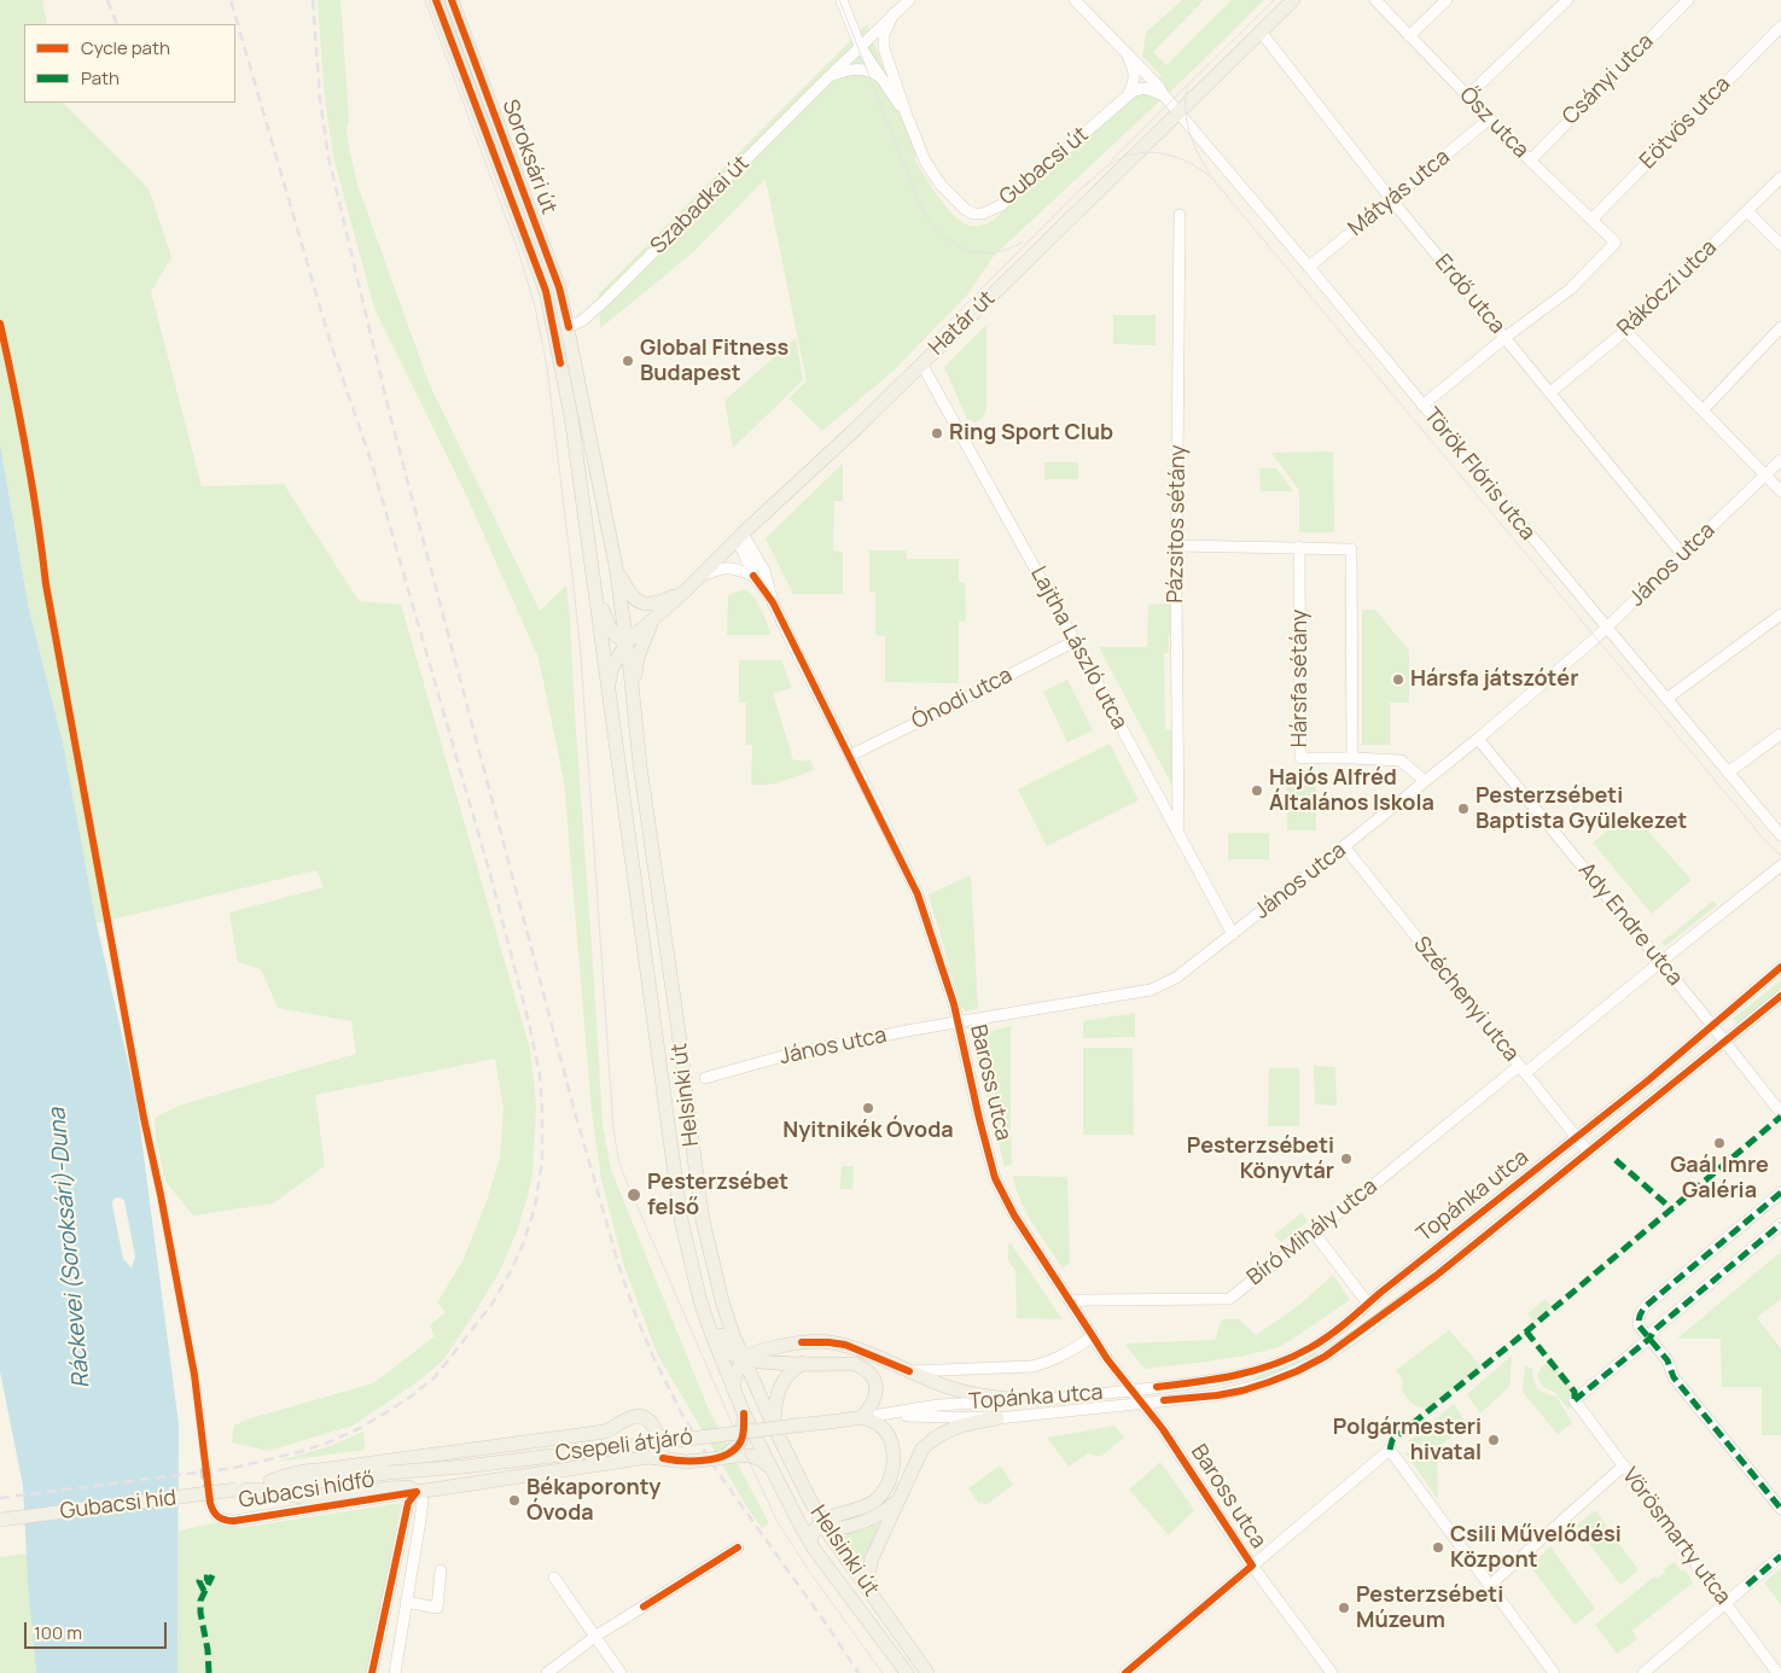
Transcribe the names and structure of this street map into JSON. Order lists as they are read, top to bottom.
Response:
{
  "streets": {
    "main road": [
      "Soroksári út",
      "Határ út",
      "Helsinki út",
      "Csepeli átjáró",
      "Gubacsi híd"
    ],
    "street": [
      "Csányi utca",
      "Ősz utca",
      "Eötvös utca",
      "Gubacsi út",
      "Mátyás utca",
      "Szabadkai út",
      "Rákóczi utca",
      "Erdő utca",
      "Török Flóris utca",
      "Pázsitos sétány",
      "János utca",
      "Lajtha László utca",
      "Hársfa sétány",
      "Ónodi utca",
      "Ady Endre utca",
      "Széchenyi utca",
      "Baross utca",
      "Topánka utca",
      "Bíró Mihály utca",
      "Gubacsi hídfő",
      "Vörösmarty utca"
    ]
  },
  "crossings": [
    ["Csányi utca", "Ősz utca"],
    ["Ősz utca", "Eötvös utca"],
    ["Ősz utca", "Mátyás utca"],
    ["Ősz utca", "Erdő utca"],
    ["Soroksári út", "Szabadkai út"],
    ["Soroksári út", "Határ út"],
    ["Soroksári út", "Helsinki út"],
    ["Gubacsi út", "Szabadkai út"],
    ["Mátyás utca", "Erdő utca"],
    ["Mátyás utca", "Török Flóris utca"],
    ["Rákóczi utca", "Erdő utca"],
    ["Erdő utca", "Határ út"],
    ["Erdő utca", "János utca"],
    ["Határ út", "Török Flóris utca"],
    ["Határ út", "Lajtha László utca"],
    ["Határ út", "Baross utca"],
    ["Határ út", "Helsinki út"],
    ["Török Flóris utca", "János utca"],
    ["Pázsitos sétány", "Lajtha László utca"],
    ["János utca", "Lajtha László utca"],
    ["János utca", "Hársfa sétány"],
    ["János utca", "Ady Endre utca"],
    ["János utca", "Széchenyi utca"],
    ["János utca", "Baross utca"],
    ["Lajtha László utca", "Ónodi utca"],
    ["Ónodi utca", "Baross utca"],
    ["Ady Endre utca", "Topánka utca"],
    ["Ady Endre utca", "Bíró Mihály utca"],
    ["Széchenyi utca", "Topánka utca"],
    ["Széchenyi utca", "Bíró Mihály utca"],
    ["Baross utca", "Topánka utca"],
    ["Baross utca", "Bíró Mihály utca"],
    ["Topánka utca", "Csepeli átjáró"],
    ["Csepeli átjáró", "Gubacsi híd"]
  ],
  "water": ["Ráckevei (Soroksári)-Duna"],
  "places": [
    "Global Fitness Budapest",
    "Ring Sport Club",
    "Hársfa játszótér",
    "Hajós Alfréd Általános Iskola",
    "Pesterzsébeti Baptista Gyülekezet",
    "Nyitnikék Óvoda",
    "Gaál Imre Galéria",
    "Pesterzsébeti Könyvtár",
    "Pesterzsébet felső",
    "Polgármesteri hivatal",
    "Békaporonty Óvoda",
    "Csili Művelődési Központ",
    "Pesterzsébeti Múzeum"
  ],
  "legend": ["Cycle path", "Path"],
  "scale_bar": "100 m"
}
